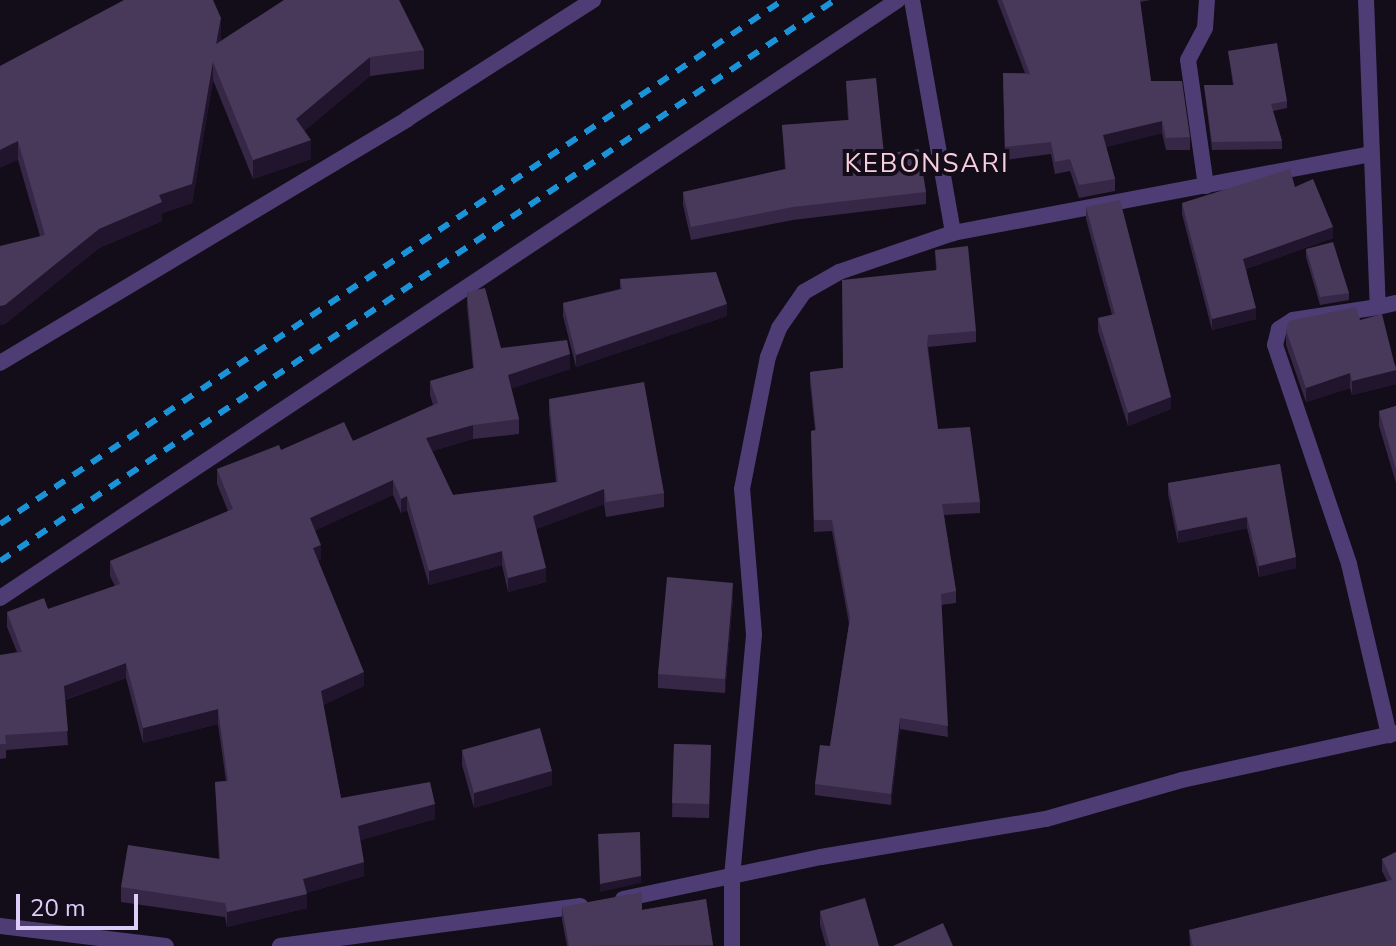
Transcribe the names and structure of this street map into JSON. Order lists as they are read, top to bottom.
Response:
{
  "districts": ["KEBONSARI"],
  "scale_bar": "20 m"
}
